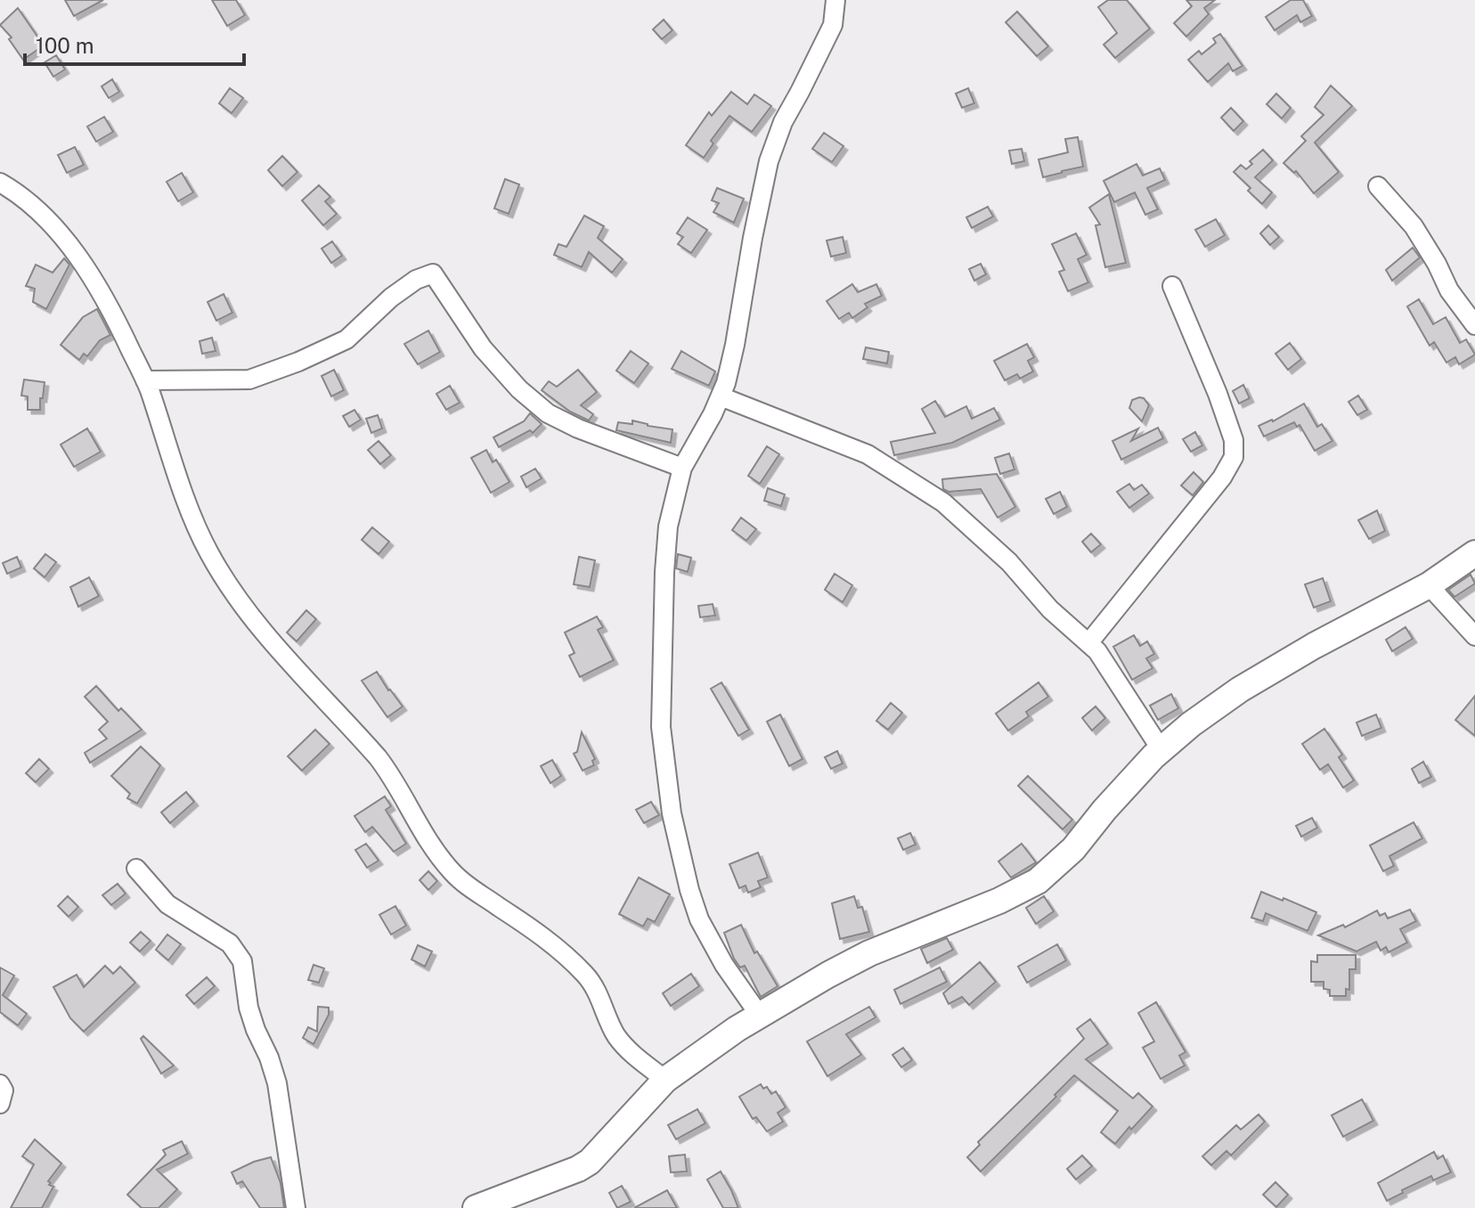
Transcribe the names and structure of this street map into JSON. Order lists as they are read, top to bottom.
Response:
{
  "scale_bar": "100 m"
}
